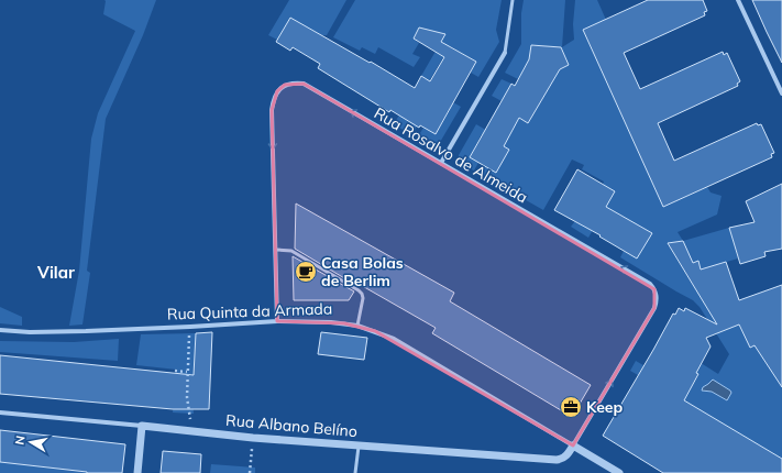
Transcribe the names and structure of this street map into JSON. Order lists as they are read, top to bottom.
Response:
{
  "streets": {
    "street": ["Rua Rosalvo de Almeida", "Rua Quinta da Armada", "Rua Albano Belíno"]
  },
  "crossings": [
    ["Rua Rosalvo de Almeida", "Rua Quinta da Armada"],
    ["Rua Rosalvo de Almeida", "Rua Albano Belíno"],
    ["Rua Quinta da Armada", "Rua Albano Belíno"]
  ],
  "districts": ["Vilar"],
  "places": {
    "cafe": ["Casa Bolas de Berlim"],
    "office": ["Keep"]
  },
  "north": "left"
}
